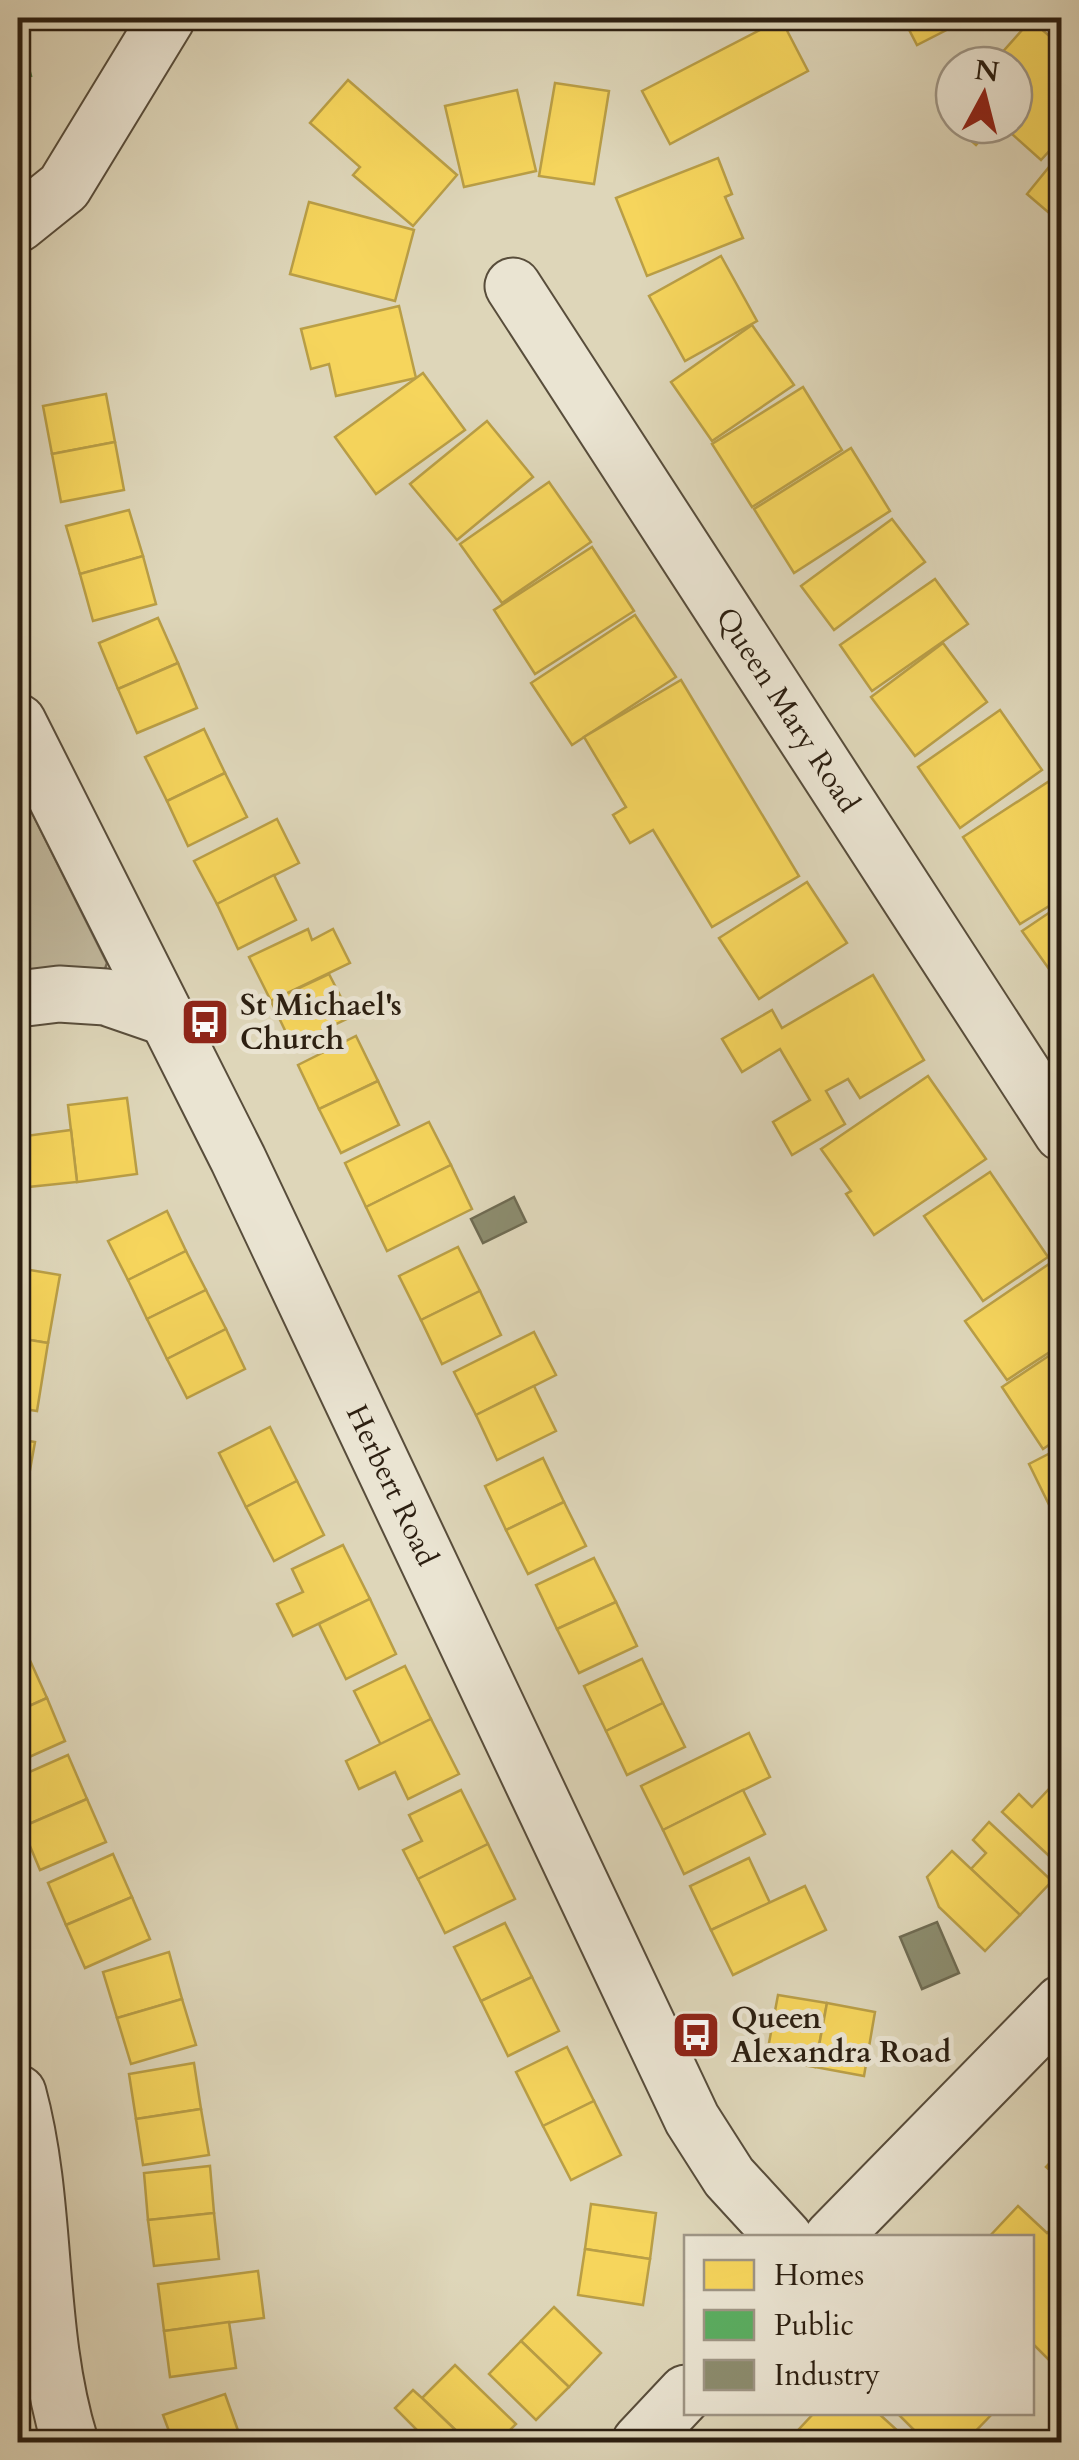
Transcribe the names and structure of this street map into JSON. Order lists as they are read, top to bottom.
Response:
{
  "streets": {
    "street": ["Queen Mary Road", "Herbert Road"]
  },
  "places": {
    "bus stop": ["St Michael's Church", "Queen Alexandra Road"]
  },
  "legend": ["Homes", "Public", "Industry"],
  "north": "top"
}
